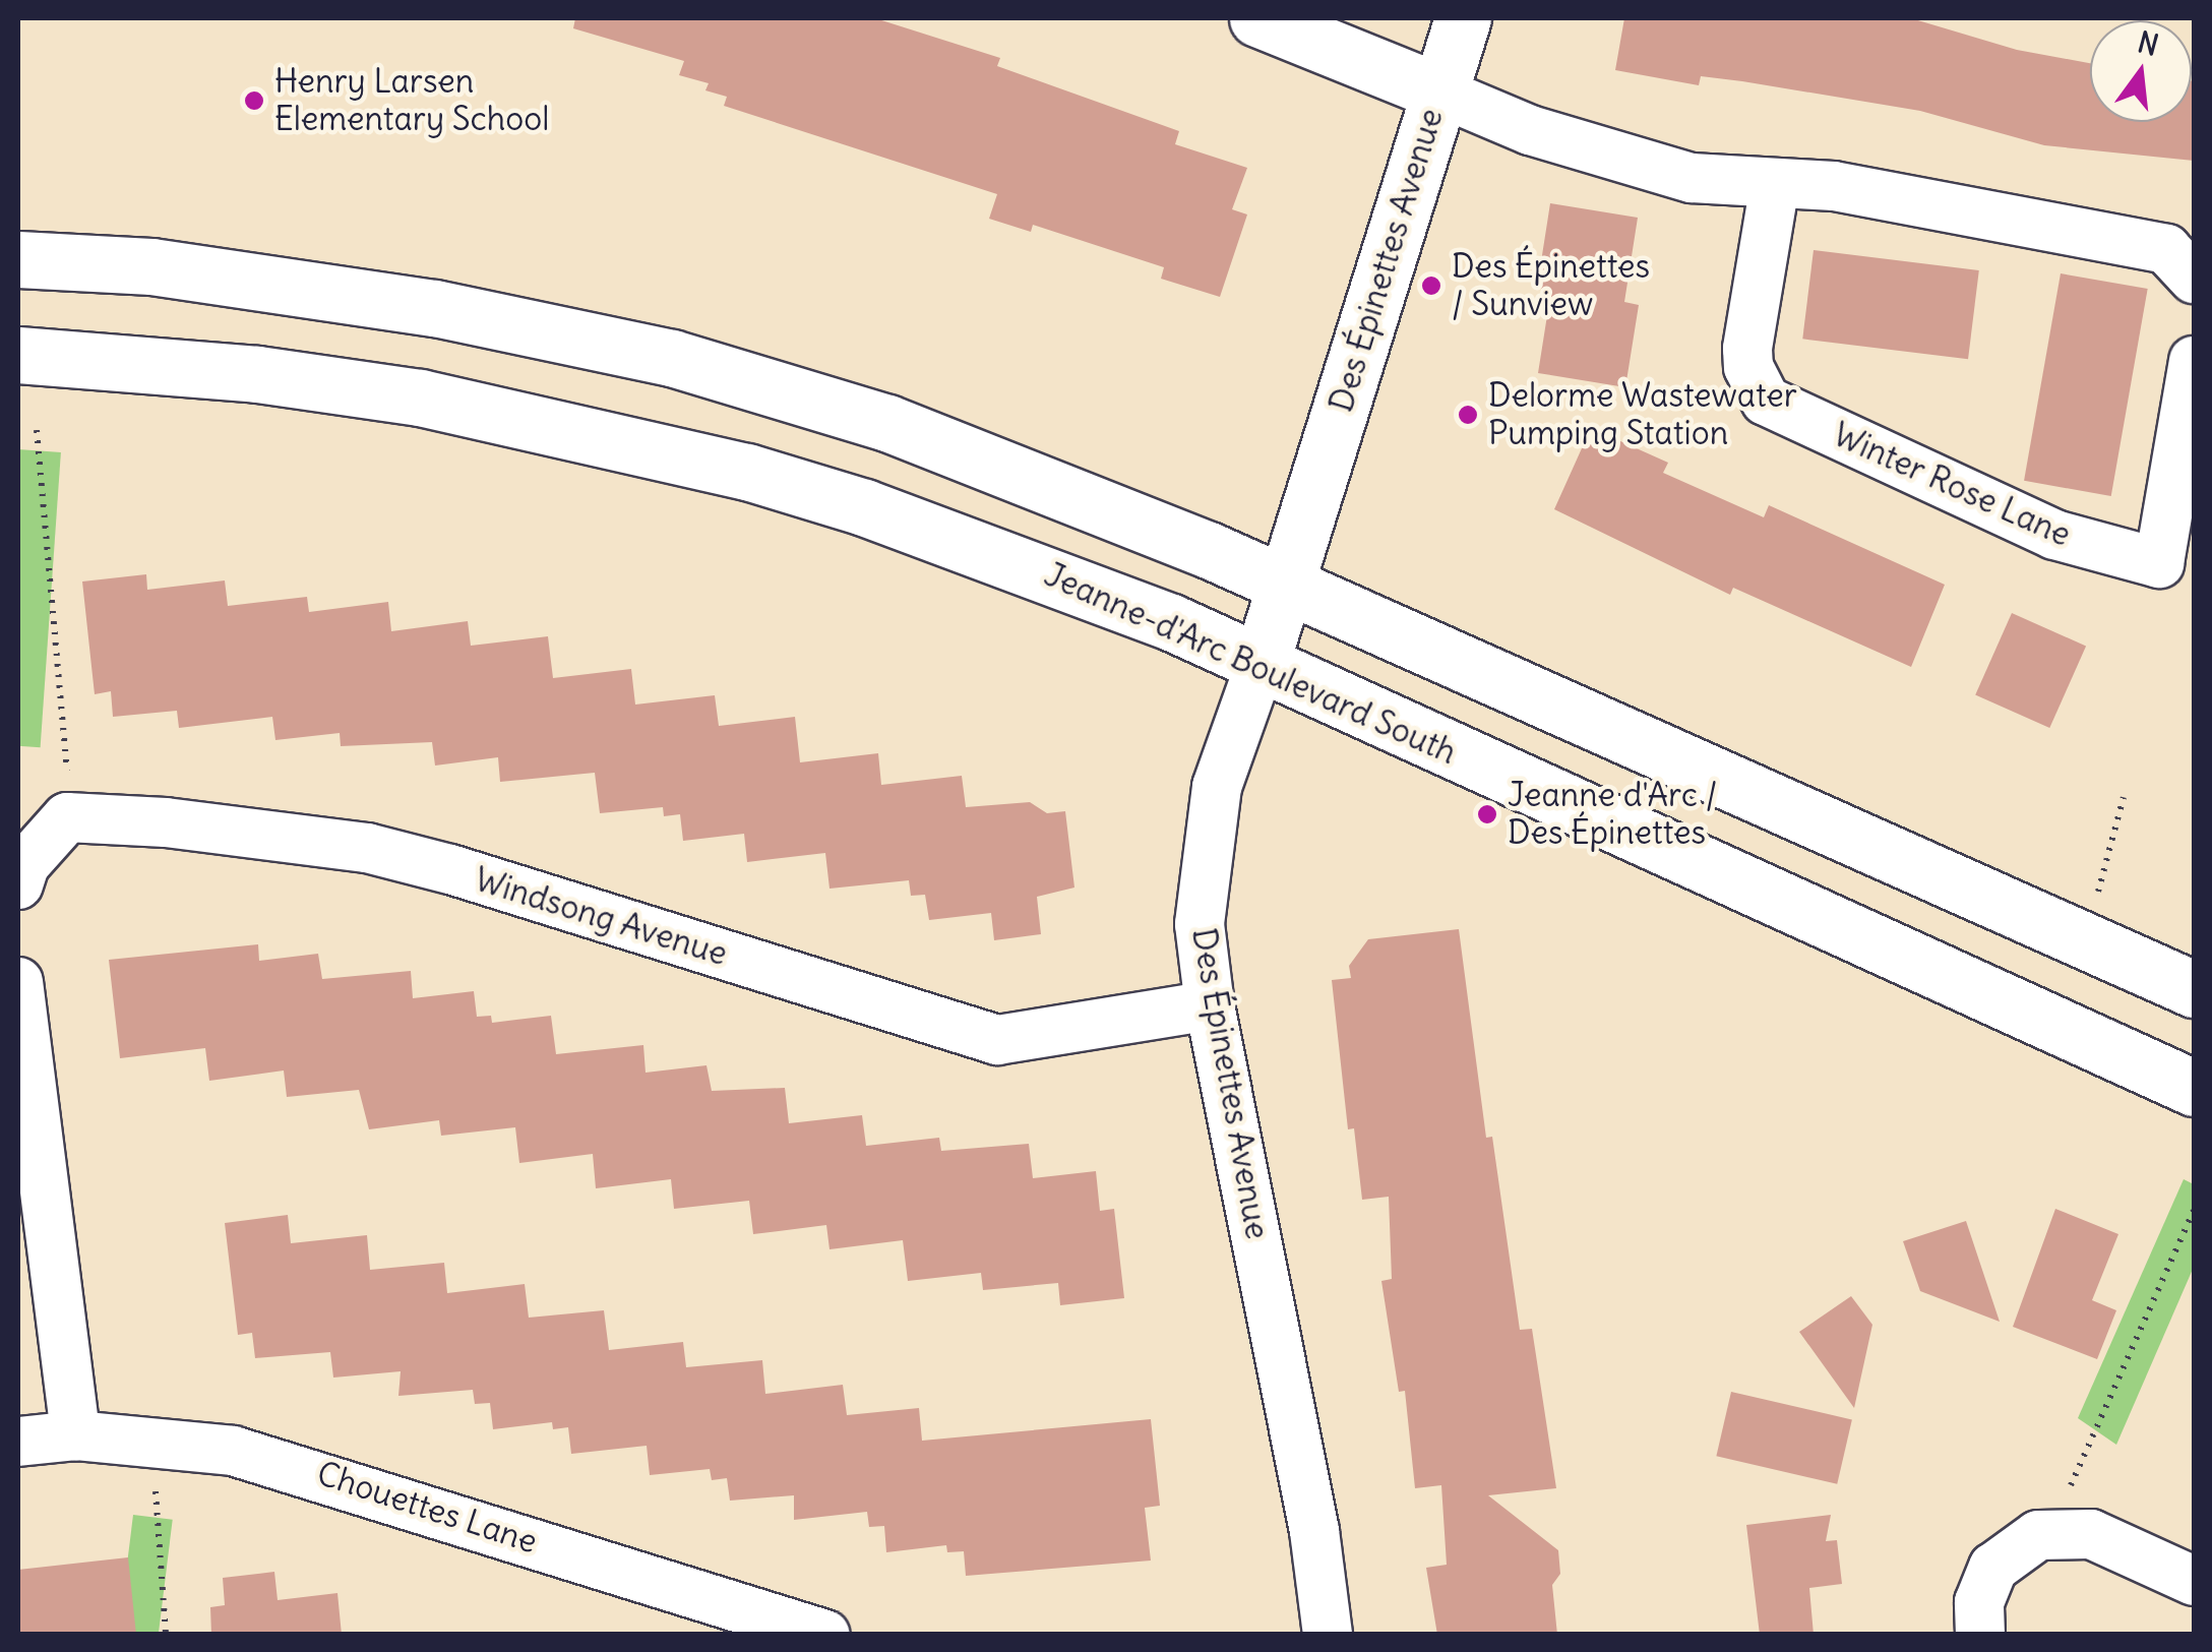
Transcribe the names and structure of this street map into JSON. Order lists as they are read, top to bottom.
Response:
{
  "streets": {
    "main road": ["Des Épinettes Avenue", "Jeanne-d'Arc Boulevard South"],
    "street": ["Winter Rose Lane", "Windsong Avenue", "Chouettes Lane"]
  },
  "crossings": [
    ["Des Épinettes Avenue", "Jeanne-d'Arc Boulevard South"],
    ["Des Épinettes Avenue", "Windsong Avenue"]
  ],
  "places": [
    "Henry Larsen Elementary School",
    "Des Épinettes / Sunview",
    "Delorme Wastewater Pumping Station",
    "Jeanne d'Arc / Des Épinettes"
  ],
  "north": "top"
}
